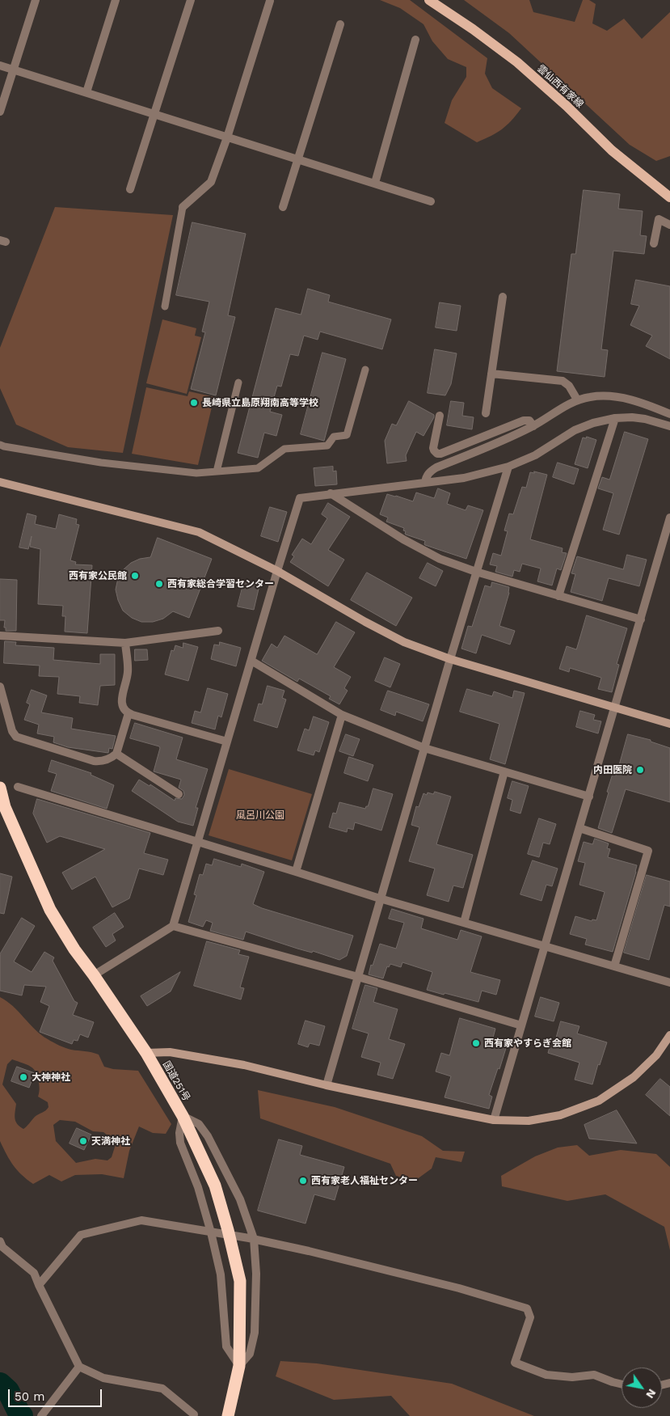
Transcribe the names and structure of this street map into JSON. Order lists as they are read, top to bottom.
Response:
{
  "streets": {
    "highway": ["国道251号"],
    "main road": ["雲仙西有家線"]
  },
  "parks": ["風呂川公園"],
  "places": [
    "長崎県立島原翔南高等学校",
    "西有家公民館",
    "西有家総合学習センター",
    "内田医院",
    "西有家やすらぎ会館",
    "大神神社",
    "天満神社",
    "西有家老人福祉センター"
  ],
  "scale_bar": "50 m",
  "north": "bottom right"
}
